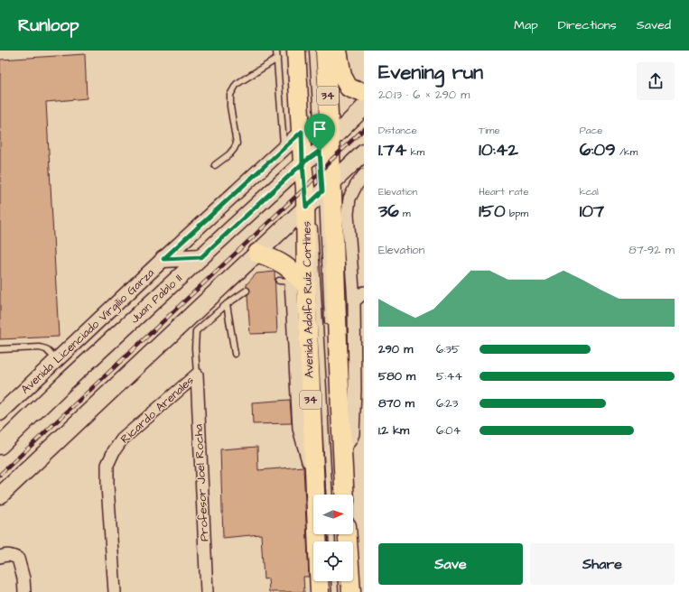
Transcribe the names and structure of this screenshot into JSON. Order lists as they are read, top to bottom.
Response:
{
  "streets": {
    "main road": ["34", "Juan Pablo II", "Avenida Adolfo Ruíz Cortines"],
    "street": ["Avenida Licenciado Virgilio Garza", "Ricardo Arenales", "Profesor Joel Rocha"]
  },
  "crossings": [
    ["Juan Pablo II", "Avenida Adolfo Ruíz Cortines"],
    ["Avenida Adolfo Ruíz Cortines", "Avenida Licenciado Virgilio Garza"],
    ["Ricardo Arenales", "Profesor Joel Rocha"]
  ],
  "north": "right",
  "page": {
    "header": "Runloop",
    "nav": ["Map", "Directions", "Saved"],
    "heading": ["Evening run", "20:13 · 6 × 290 m"],
    "stats": [
      ["Distance", "1.74 km"],
      ["Time", "10:42"],
      ["Pace", "6:09 /km"],
      ["Elevation", "36 m"],
      ["Heart rate", "150 bpm"],
      ["kcal", "107"]
    ],
    "chart": ["Elevation", "87–92 m"],
    "list": [
      {
        "name": "290 m",
        "note": "6:35"
      },
      {
        "name": "580 m",
        "note": "5:44"
      },
      {
        "name": "870 m",
        "note": "6:23"
      },
      {
        "name": "1.2 km",
        "note": "6:04"
      }
    ],
    "buttons": ["Save", "Share"]
  }
}
